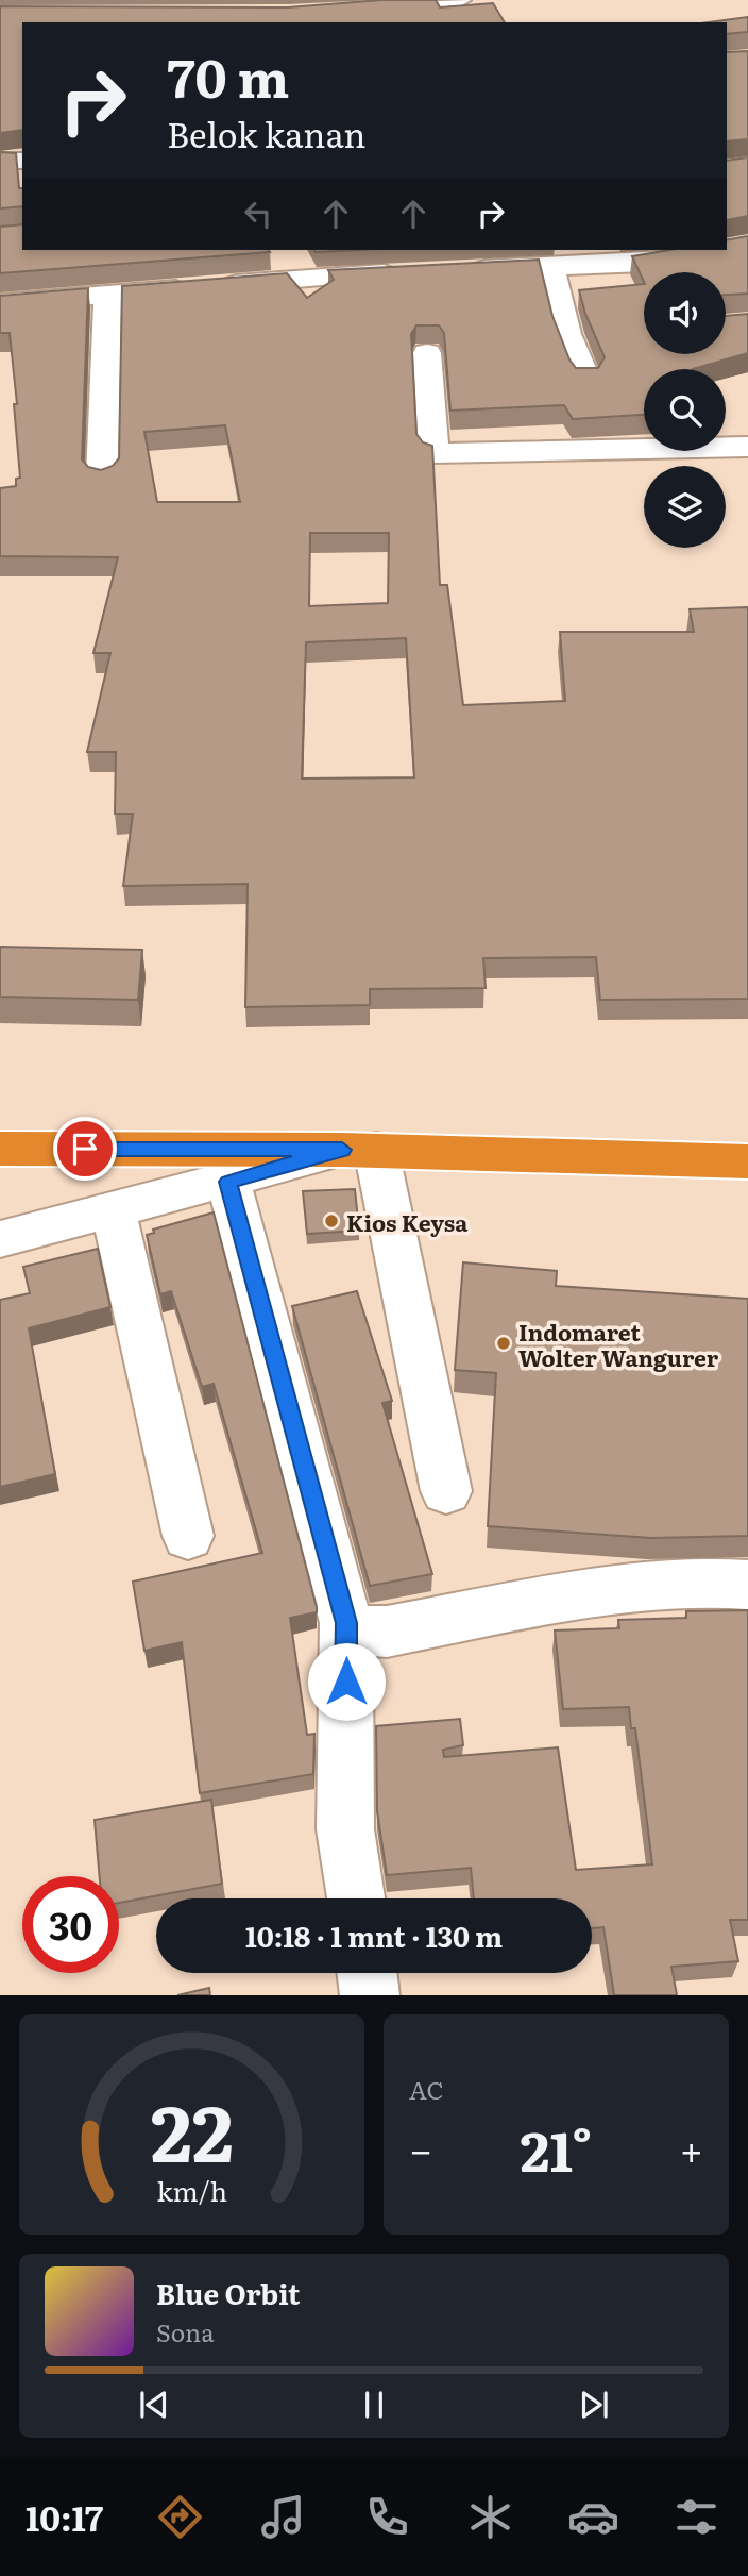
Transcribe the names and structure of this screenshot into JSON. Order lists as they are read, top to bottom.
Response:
{
  "places": ["Kios Keysa", "Indomaret Wolter Wangurer"],
  "page": {
    "turn": ["70 m", "Belok kanan"],
    "limit": "30",
    "trip": "10:18 · 1 mnt · 130 m",
    "tile": "AC",
    "heat": ["−", "21°", "+"],
    "song": ["Blue Orbit", "Sona"],
    "tabs": "10:17",
    "gauge": ["22", "km/h"]
  }
}
